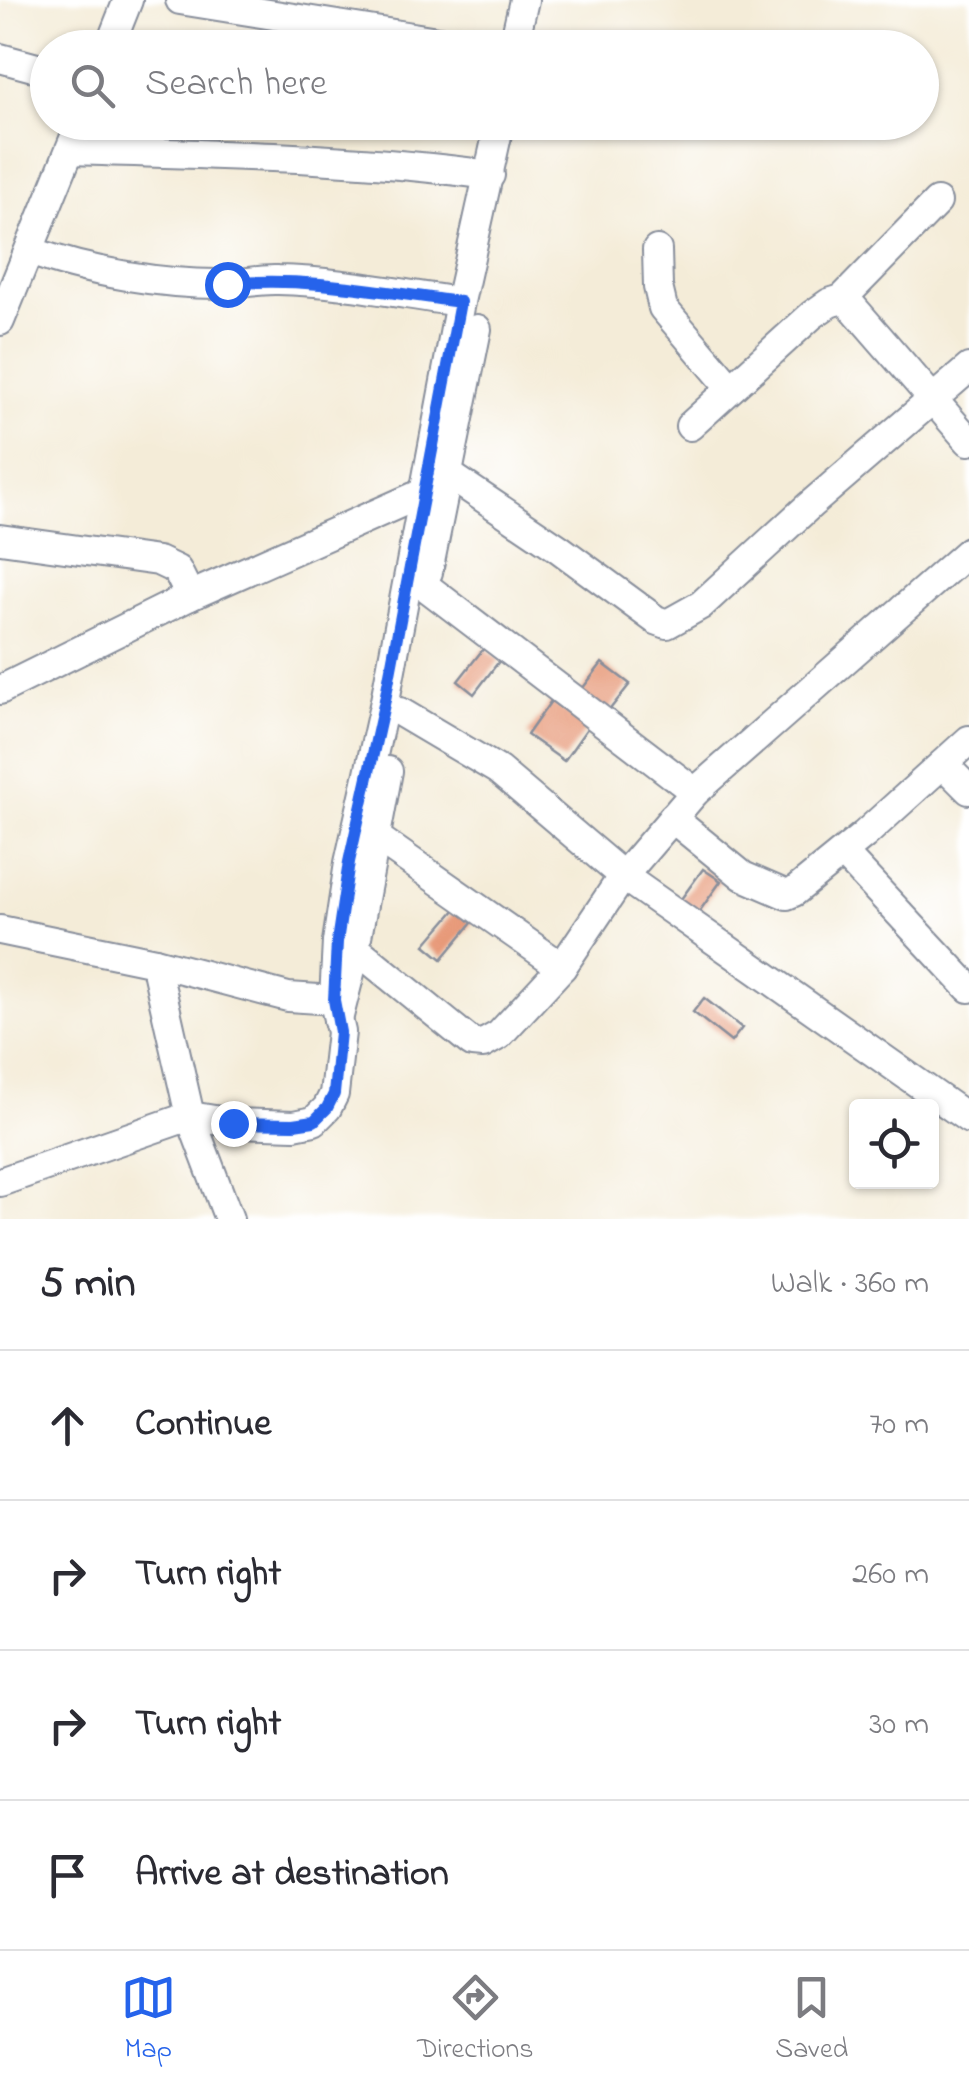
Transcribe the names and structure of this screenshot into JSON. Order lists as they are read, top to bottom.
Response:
{
  "page": {
    "search": "Search here",
    "heading": ["5 min", "Walk · 360 m"],
    "list": [
      ["Continue", "70 m"],
      ["Turn right", "260 m"],
      ["Turn right", "30 m"],
      "Arrive at destination"
    ],
    "nav": ["Map", "Directions", "Saved"]
  }
}
